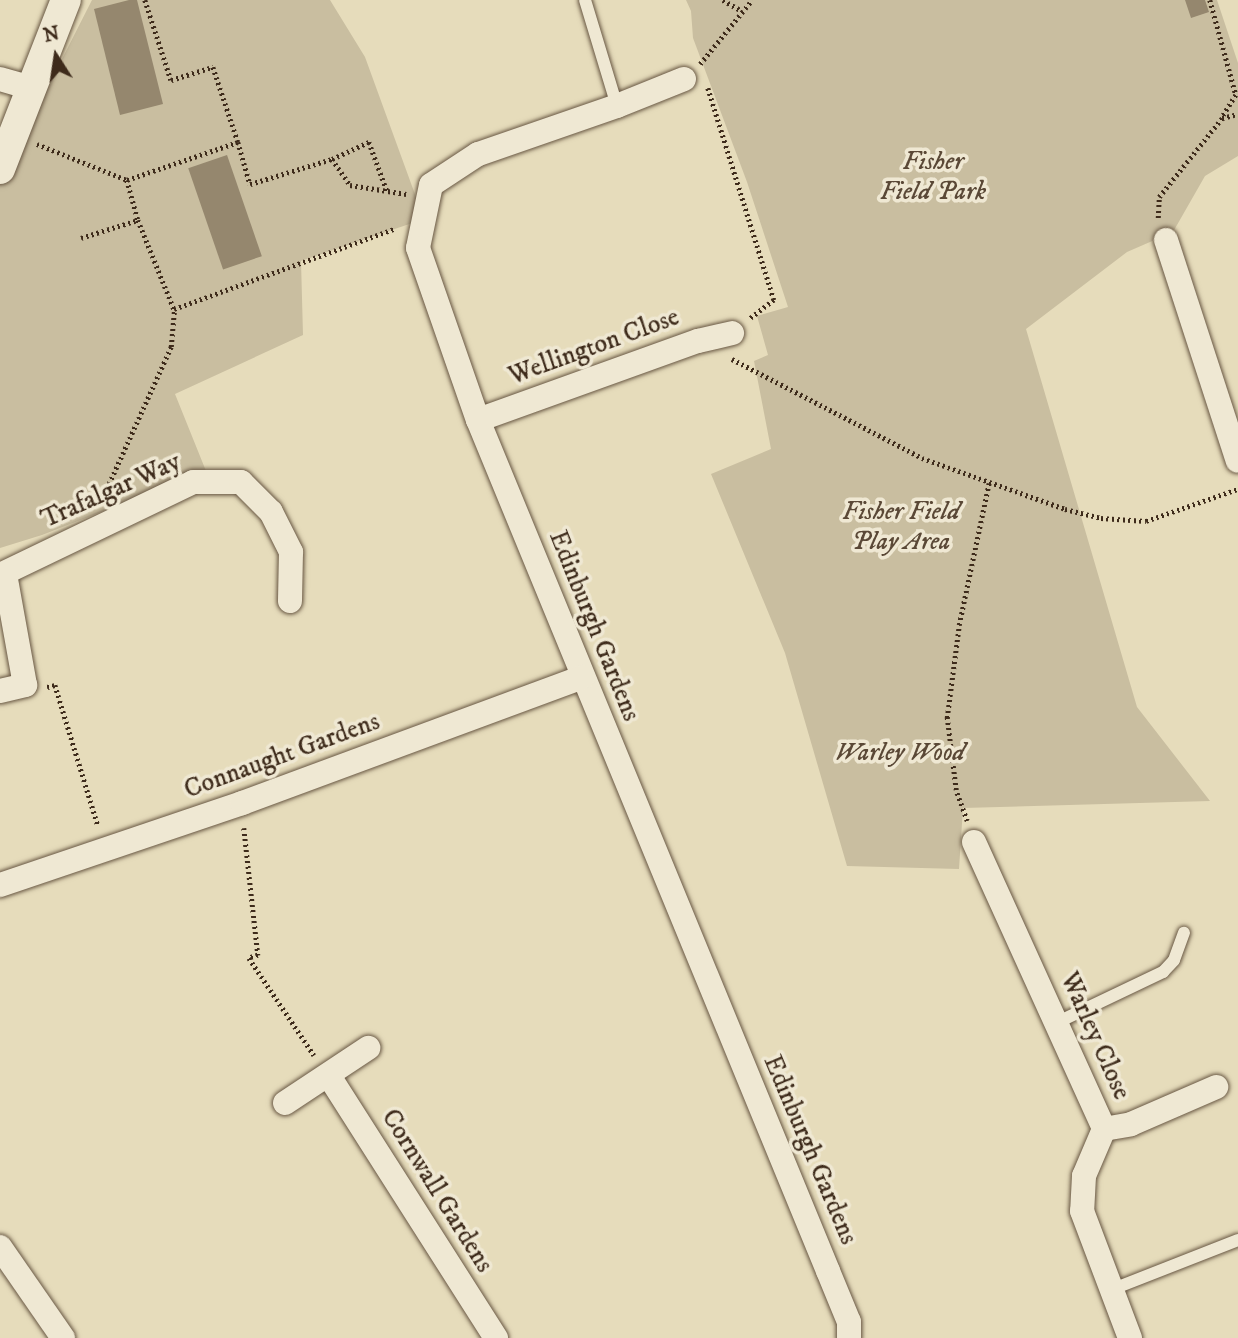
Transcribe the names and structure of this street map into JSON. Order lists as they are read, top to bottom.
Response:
{
  "streets": {
    "street": [
      "Wellington Close",
      "Trafalgar Way",
      "Edinburgh Gardens",
      "Connaught Gardens",
      "Warley Close",
      "Cornwall Gardens"
    ]
  },
  "crossings": [
    ["Wellington Close", "Edinburgh Gardens"],
    ["Edinburgh Gardens", "Connaught Gardens"]
  ],
  "parks": ["Fisher Field Park", "Fisher Field Play Area", "Warley Wood"],
  "north": "top"
}
